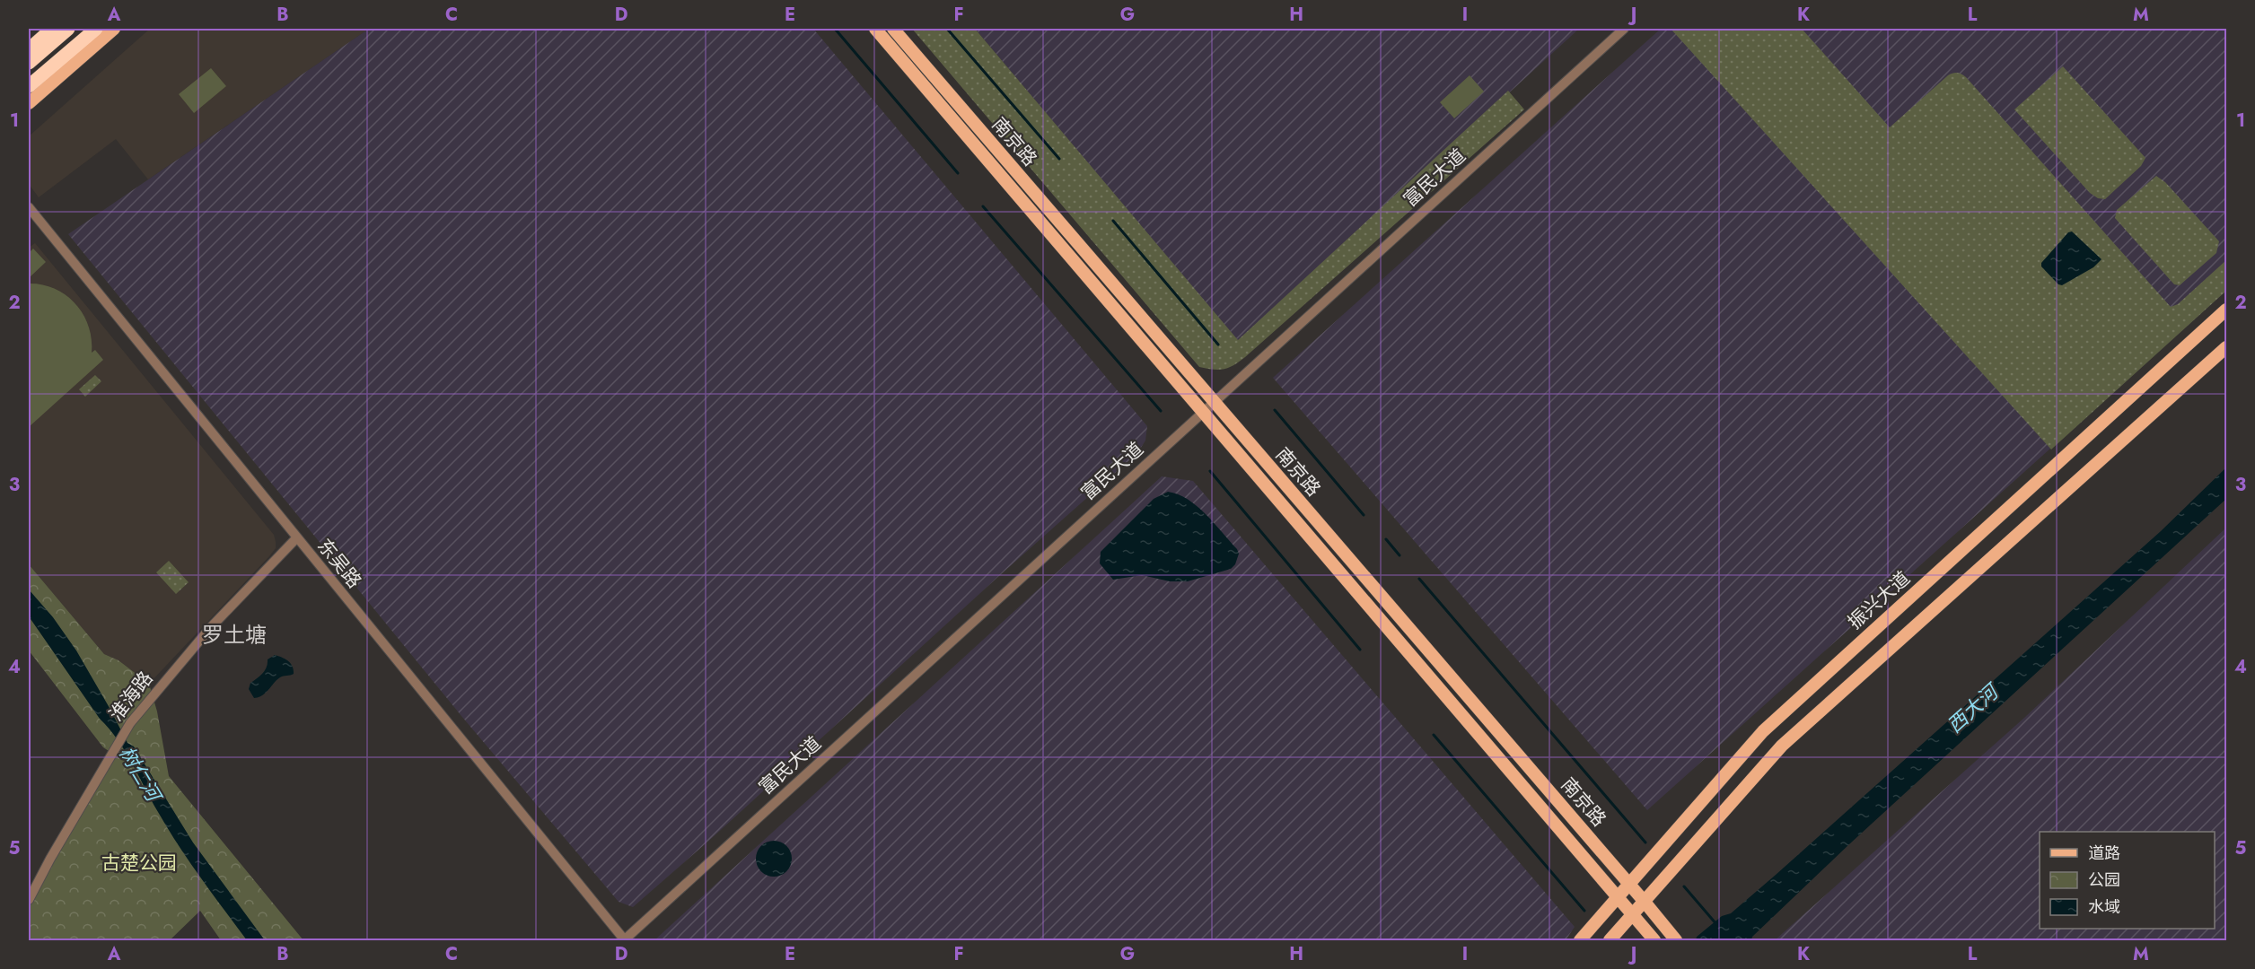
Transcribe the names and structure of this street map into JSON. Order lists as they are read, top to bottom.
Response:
{
  "streets": {
    "main road": ["南京路", "振兴大道"],
    "street": ["富民大道", "东吴路", "淮海路"]
  },
  "crossings": [
    ["南京路", "富民大道"],
    ["南京路", "振兴大道"],
    ["富民大道", "东吴路"],
    ["东吴路", "淮海路"]
  ],
  "districts": ["罗土塘"],
  "water": ["西大河", "树仁河"],
  "parks": ["古楚公园"],
  "legend": ["道路", "公园", "水域"],
  "grid": {
    "columns": [
      "A",
      "B",
      "C",
      "D",
      "E",
      "F",
      "G",
      "H",
      "I",
      "J",
      "K",
      "L",
      "M"
    ],
    "rows": [
      "1",
      "2",
      "3",
      "4",
      "5"
    ]
  }
}
